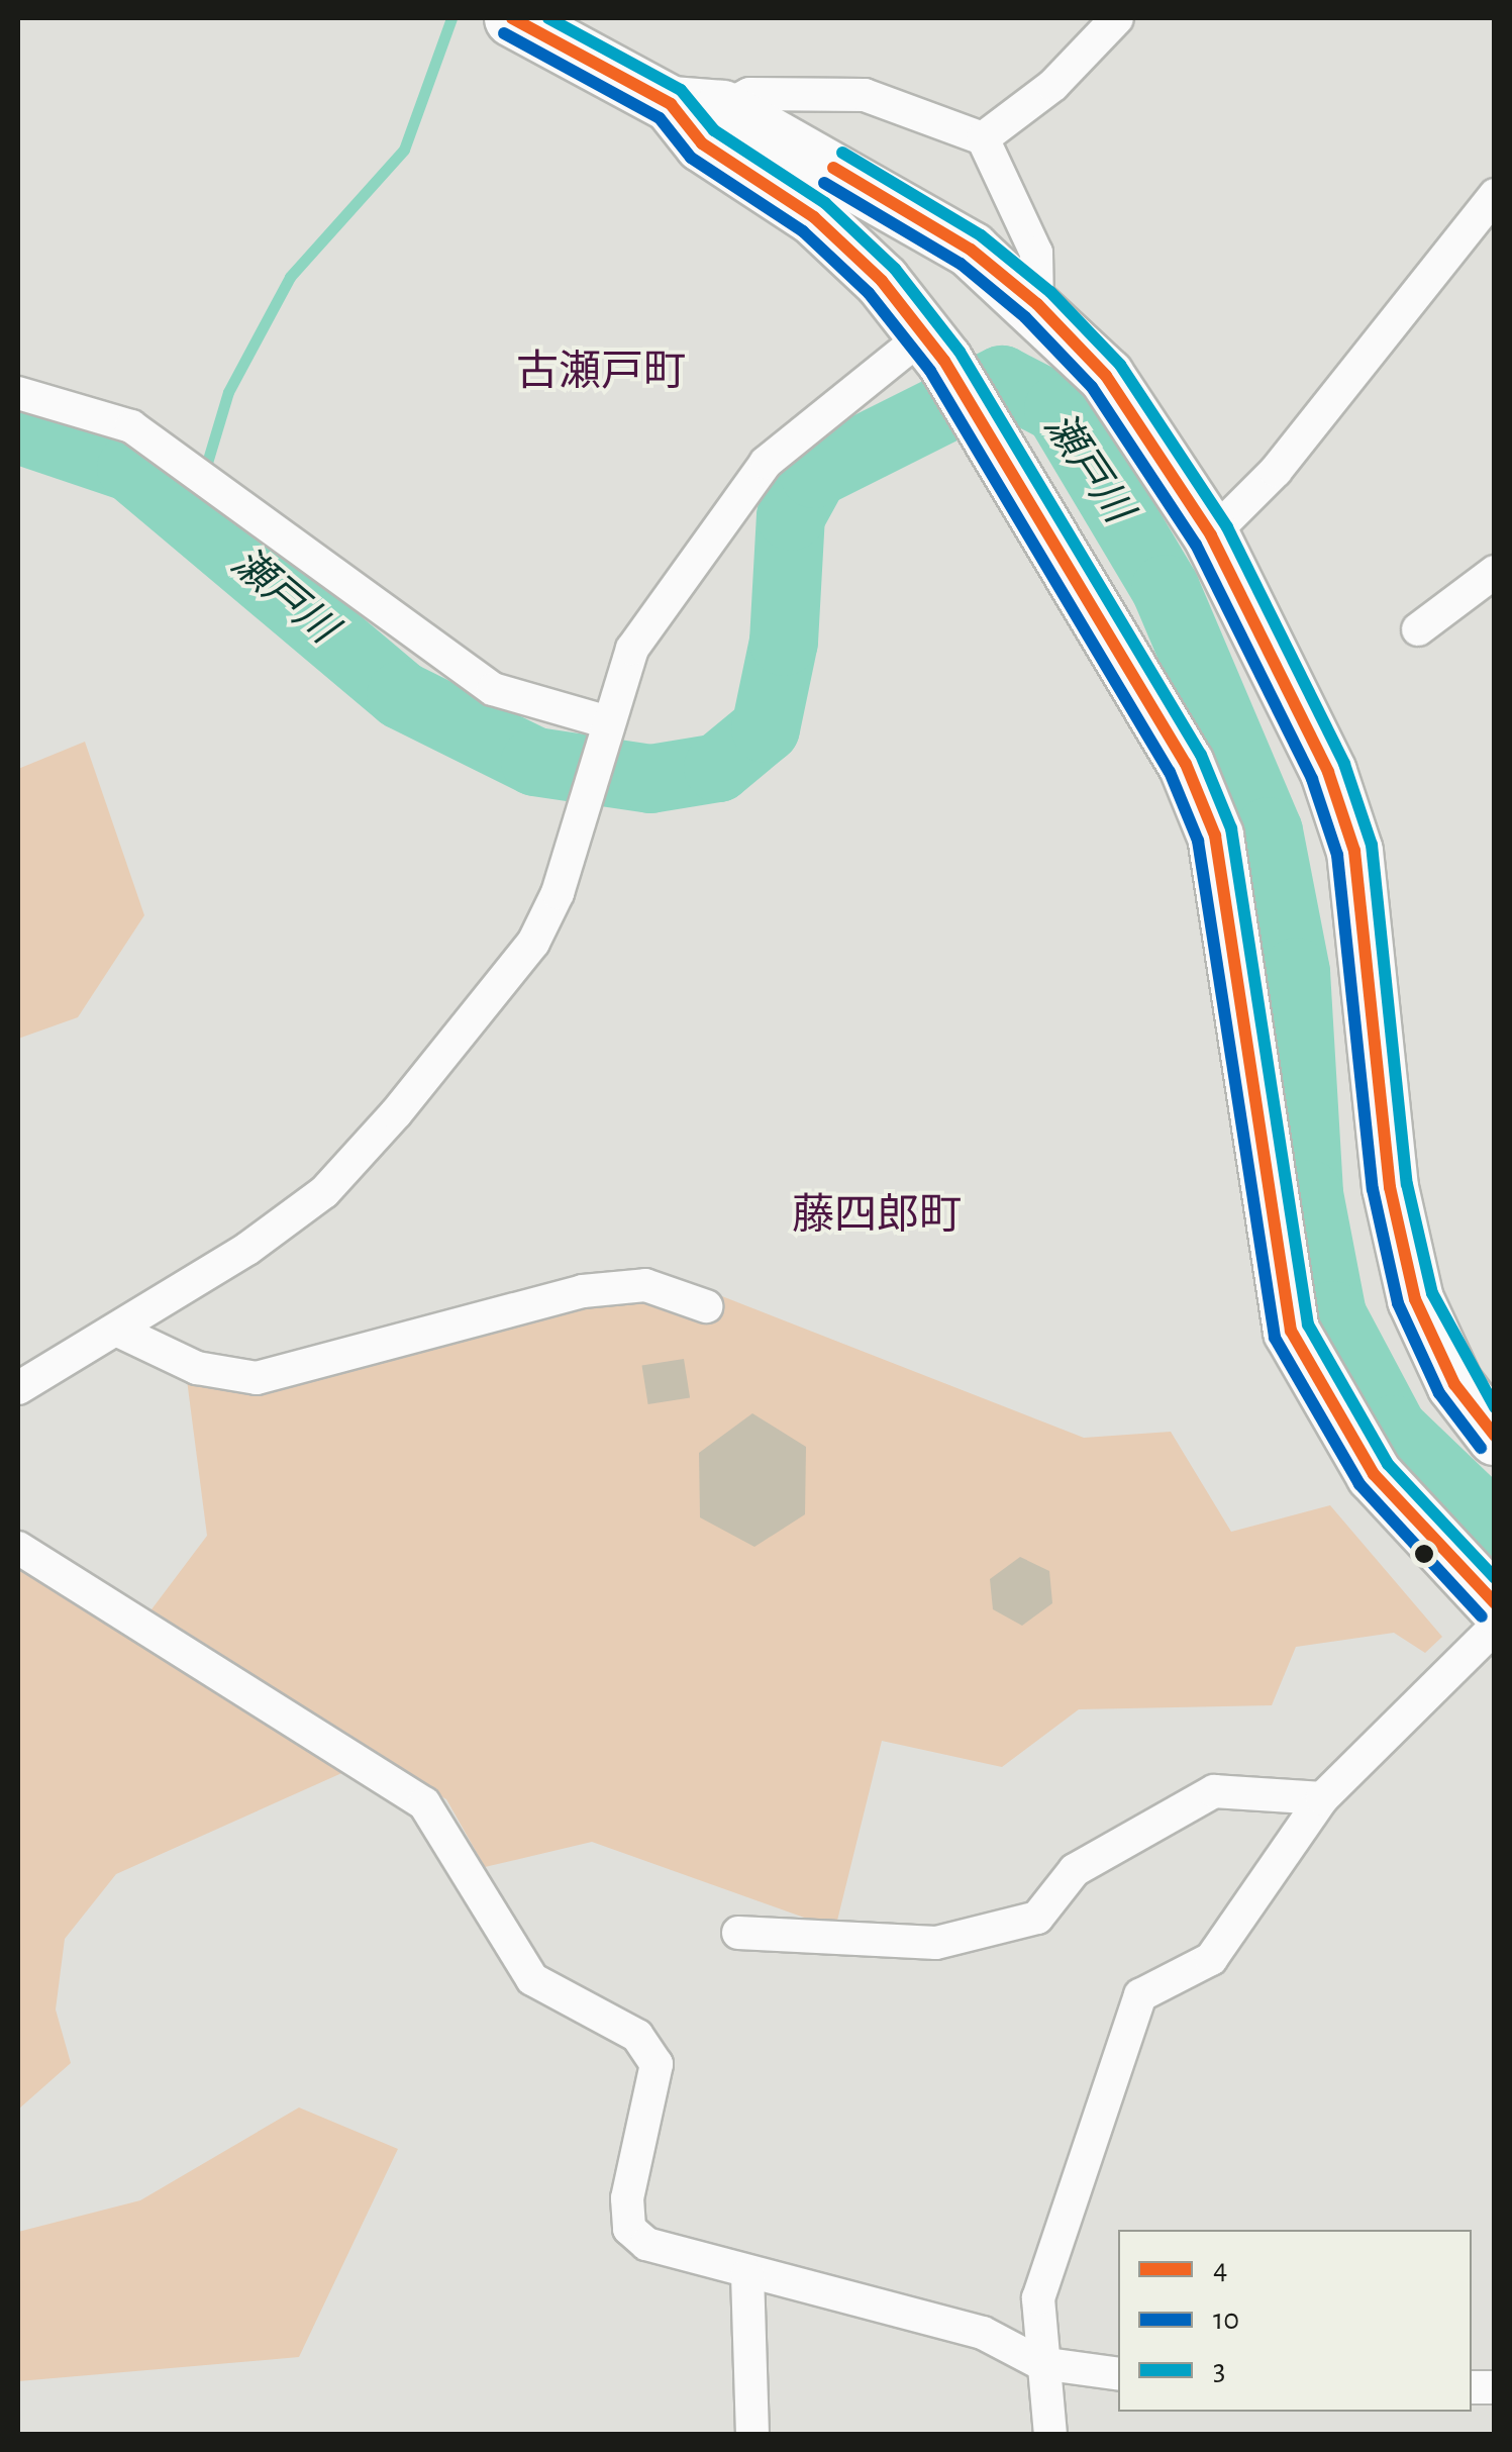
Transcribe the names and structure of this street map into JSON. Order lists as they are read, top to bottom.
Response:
{
  "districts": ["古瀬戸町", "藤四郎町"],
  "water": ["瀬戸川"],
  "lines": ["transit line 4", "transit line 3", "transit line 10"],
  "legend": ["4", "10", "3"]
}
